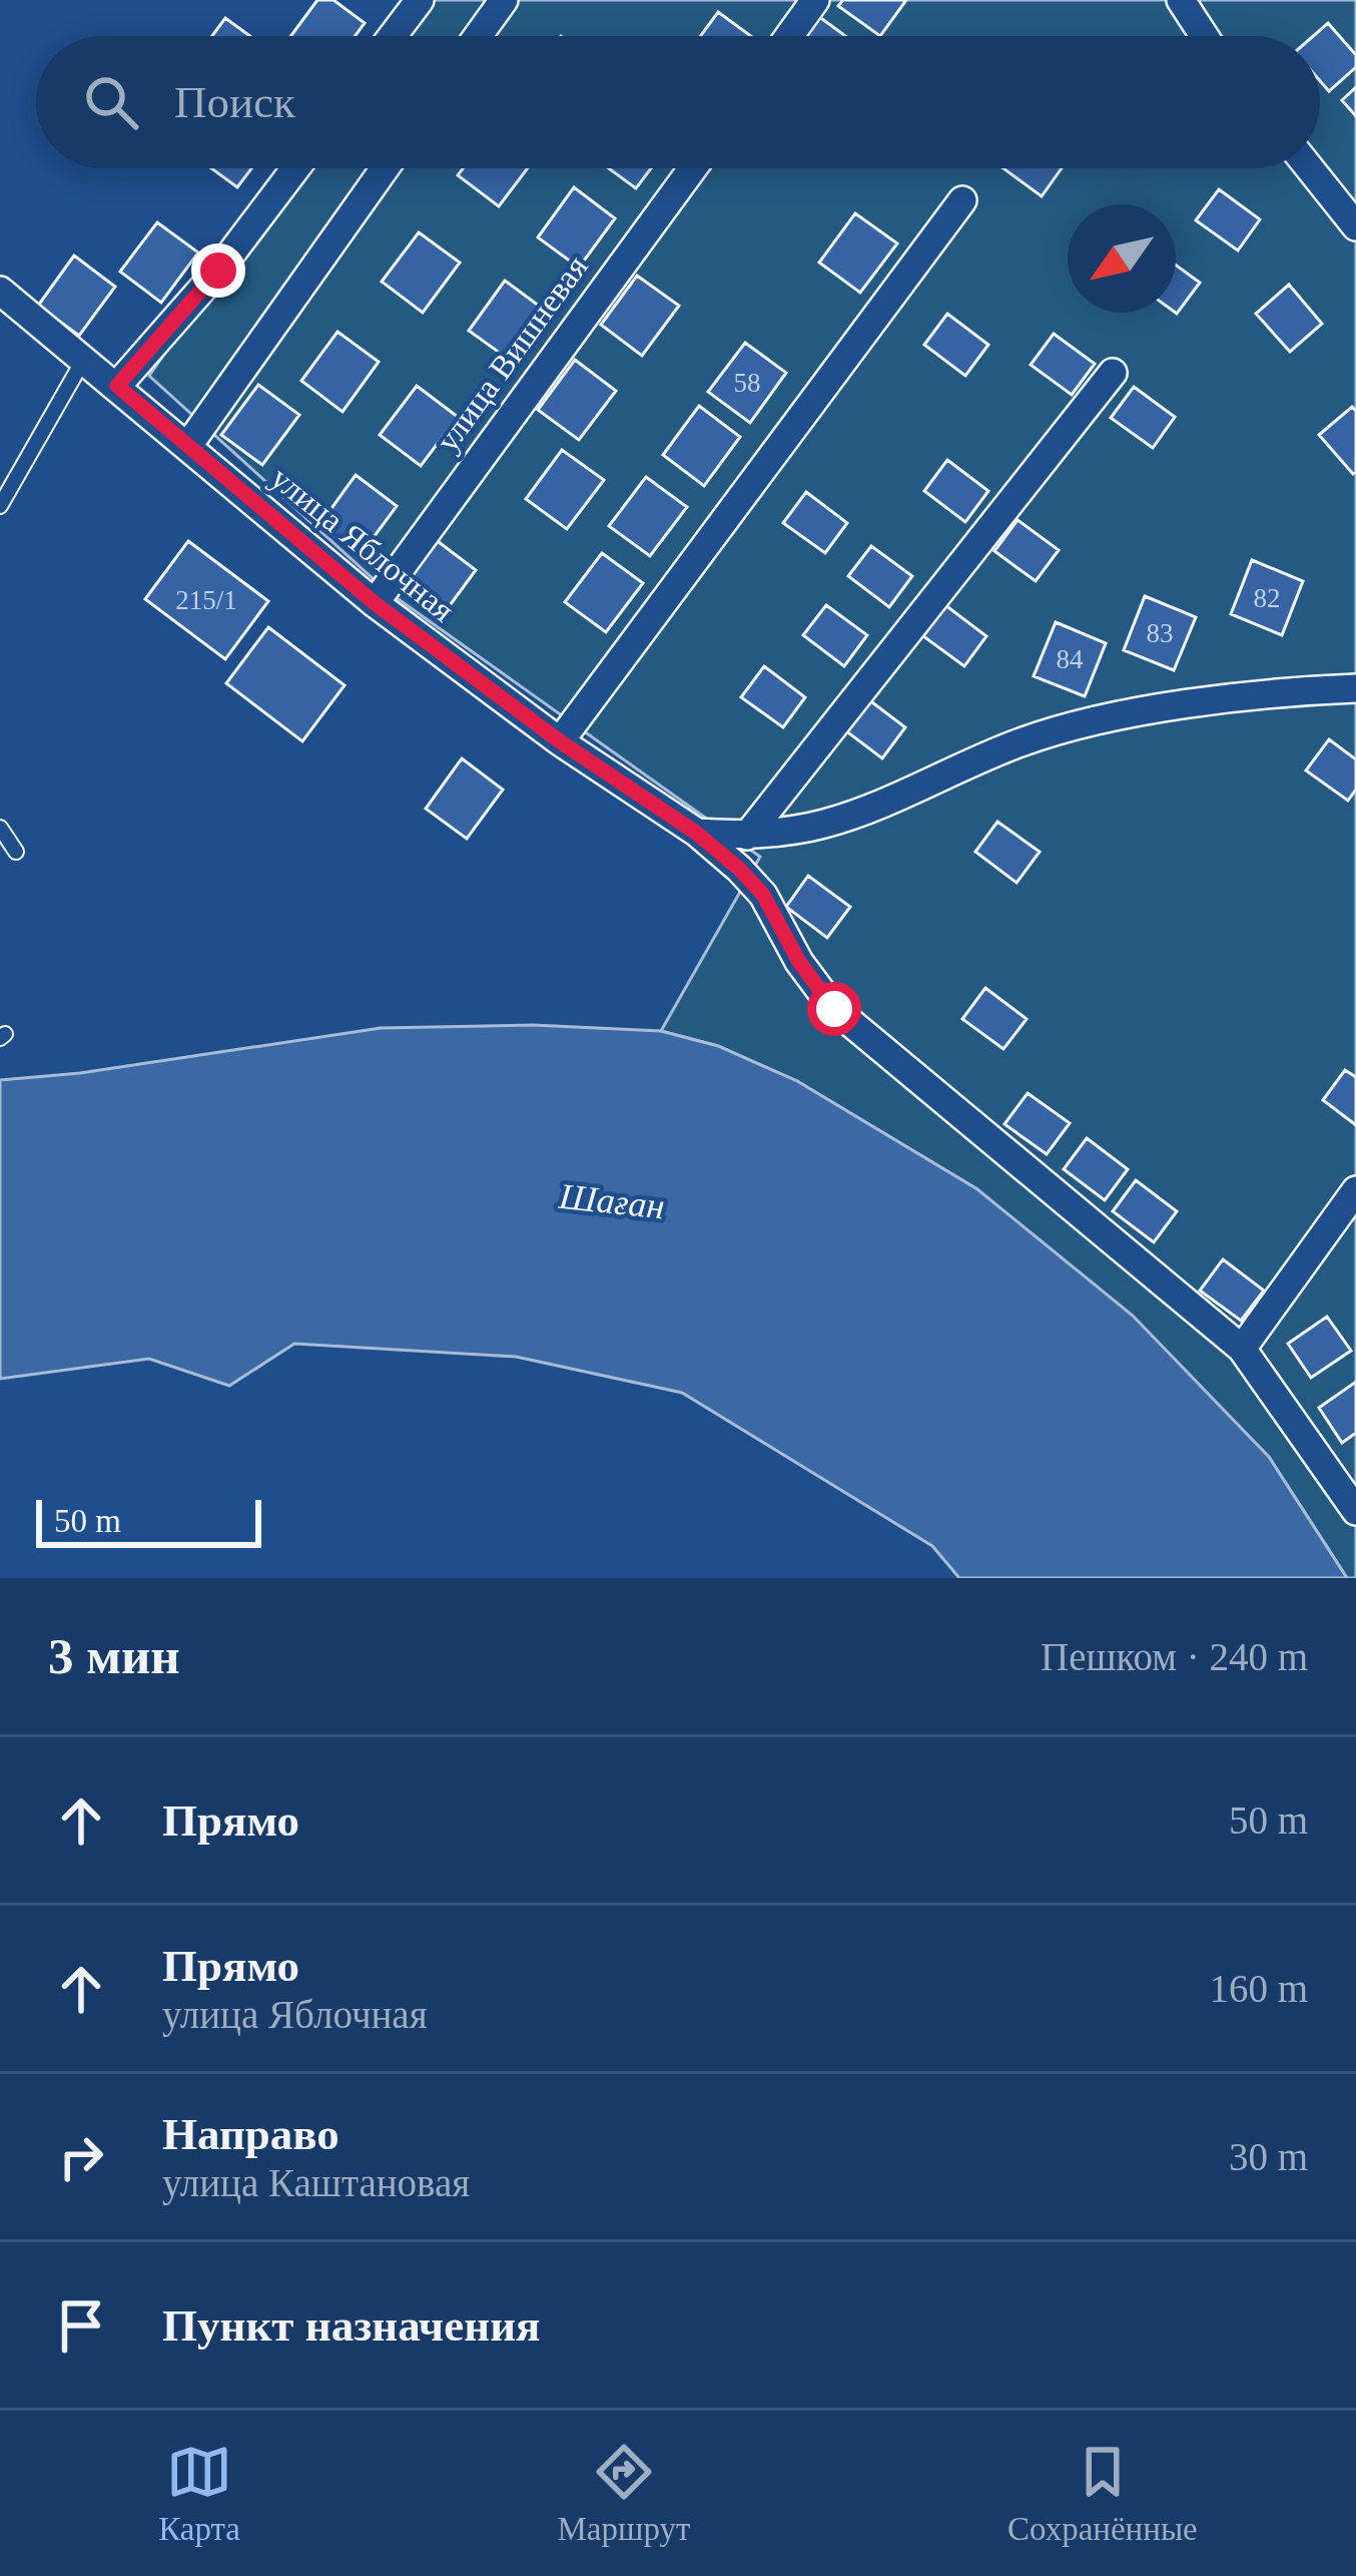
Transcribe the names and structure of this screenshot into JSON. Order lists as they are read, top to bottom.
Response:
{
  "streets": {
    "street": ["улица Вишневая", "улица Яблочная"]
  },
  "crossings": [
    ["улица Вишневая", "улица Яблочная"]
  ],
  "water": ["Шаған"],
  "house_numbers": [
    "58",
    "82",
    "215/1",
    "83",
    "84"
  ],
  "scale_bar": "50 m",
  "north": "bottom left",
  "page": {
    "search": "Поиск",
    "scale": "50 m",
    "heading": ["3 мин", "Пешком · 240 m"],
    "list": [
      ["Прямо", "50 m"],
      ["Прямо", "улица Яблочная", "160 m"],
      ["Направо", "улица Каштановая", "30 m"],
      "Пункт назначения"
    ],
    "nav": ["Карта", "Маршрут", "Сохранённые"]
  }
}
